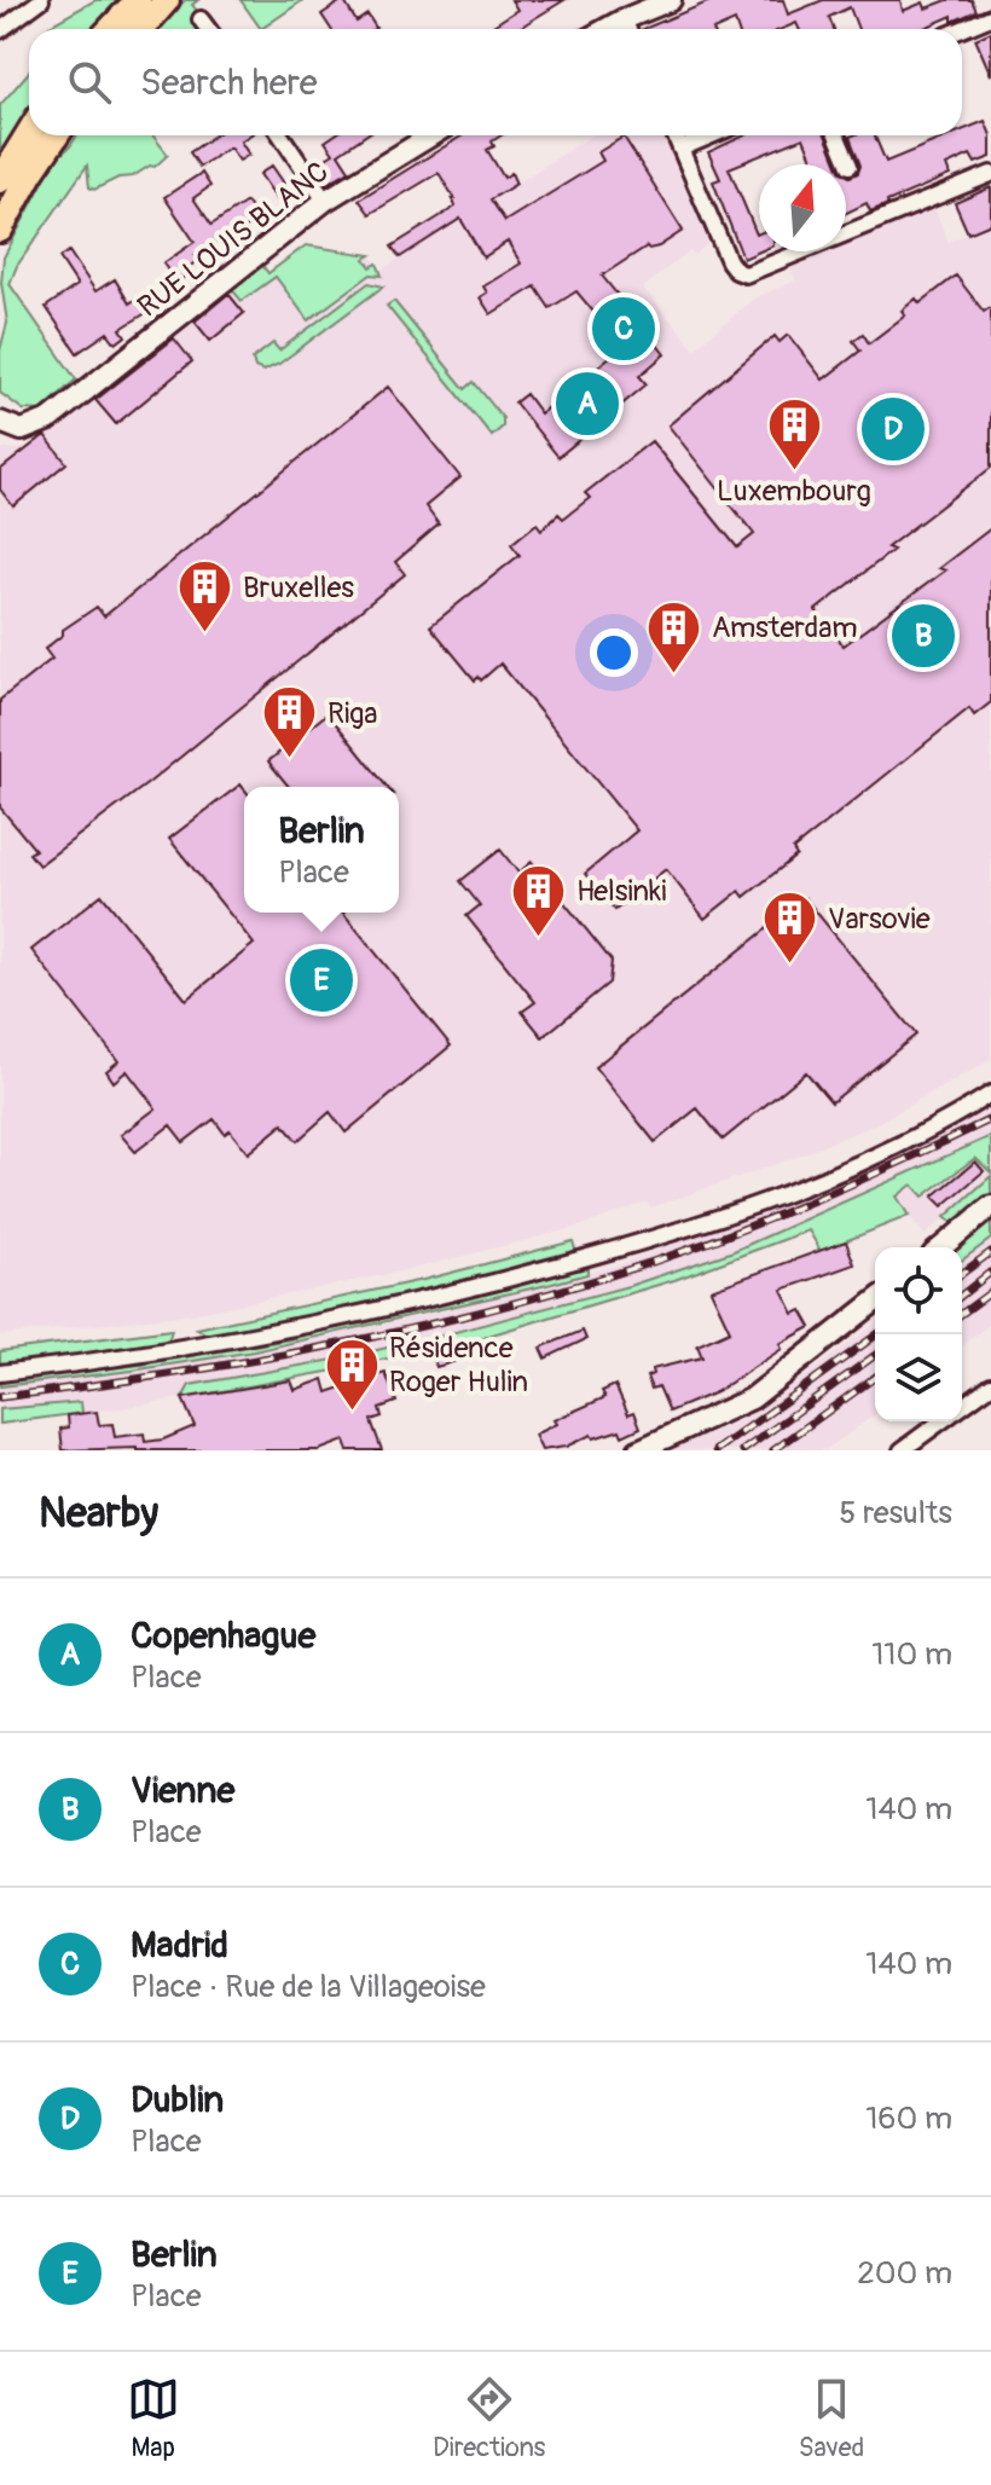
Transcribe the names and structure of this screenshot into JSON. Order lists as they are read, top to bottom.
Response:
{
  "streets": {
    "street": ["RUE LOUIS BLANC"]
  },
  "places": {
    "building": [
      "Luxembourg",
      "Bruxelles",
      "Amsterdam",
      "Riga",
      "Helsinki",
      "Varsovie",
      "Résidence Roger Hulin"
    ]
  },
  "north": "top",
  "page": {
    "search": "Search here",
    "pins": [
      "C",
      "A",
      "D",
      "B",
      "E"
    ],
    "popup": ["Berlin", "Place"],
    "heading": ["Nearby", "5 results"],
    "list": [
      {
        "mark": "A",
        "name": "Copenhague",
        "note": "Place",
        "value": "110 m"
      },
      {
        "mark": "B",
        "name": "Vienne",
        "note": "Place",
        "value": "140 m"
      },
      {
        "mark": "C",
        "name": "Madrid",
        "note": "Place · Rue de la Villageoise",
        "value": "140 m"
      },
      {
        "mark": "D",
        "name": "Dublin",
        "note": "Place",
        "value": "160 m"
      },
      {
        "mark": "E",
        "name": "Berlin",
        "note": "Place",
        "value": "200 m"
      }
    ],
    "nav": ["Map", "Directions", "Saved"]
  }
}
